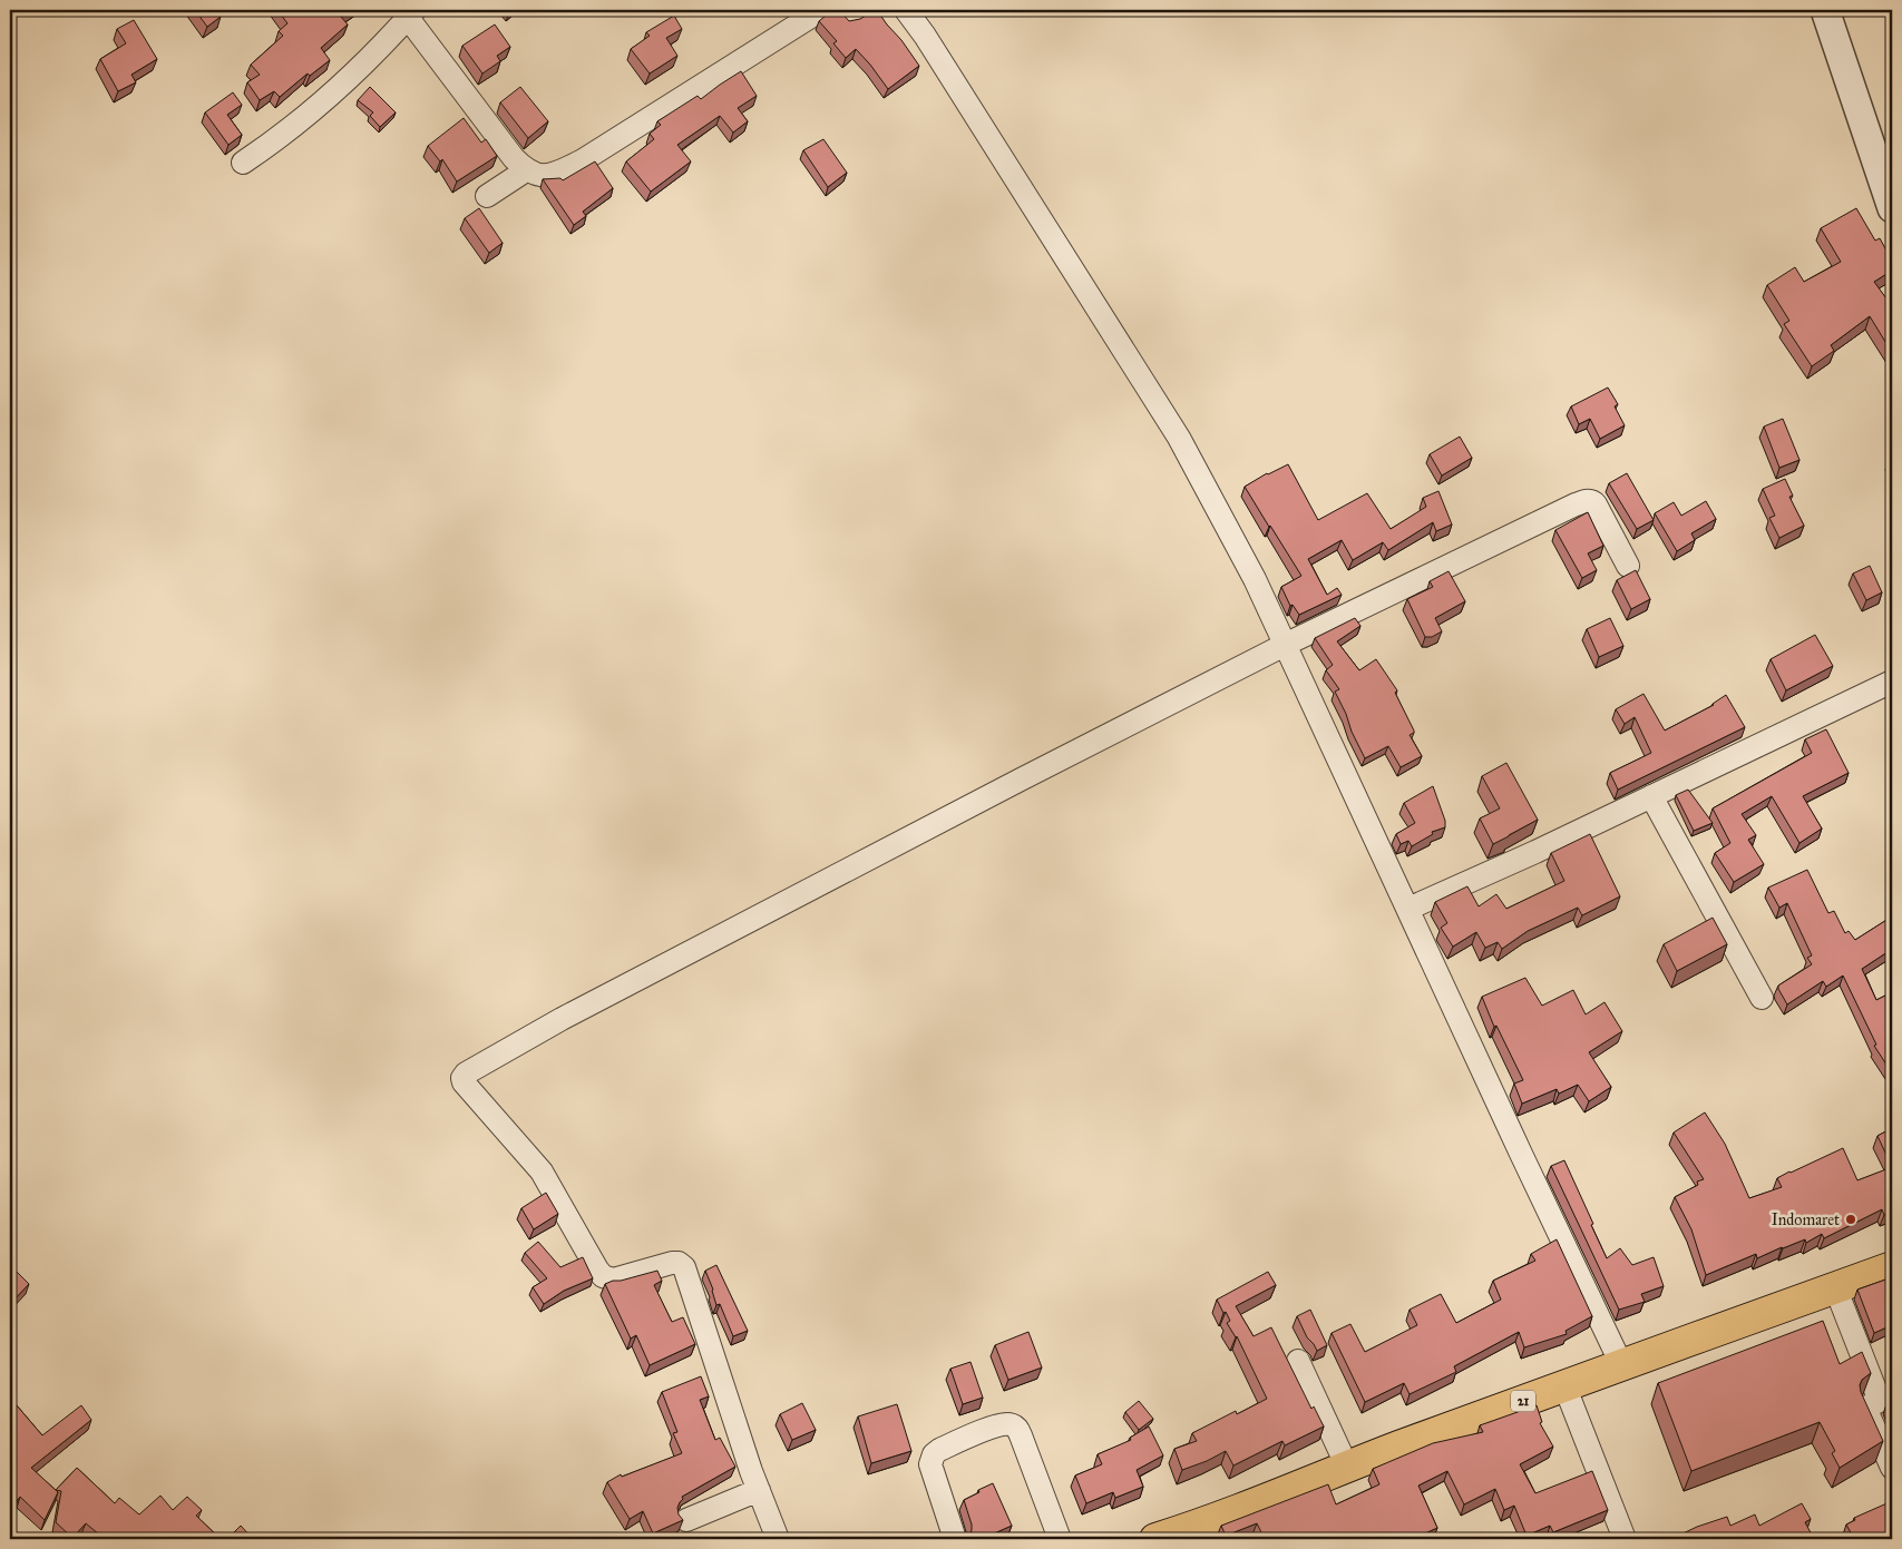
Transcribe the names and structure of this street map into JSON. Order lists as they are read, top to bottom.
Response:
{
  "streets": {
    "highway": ["21"]
  },
  "places": ["Indomaret"]
}
